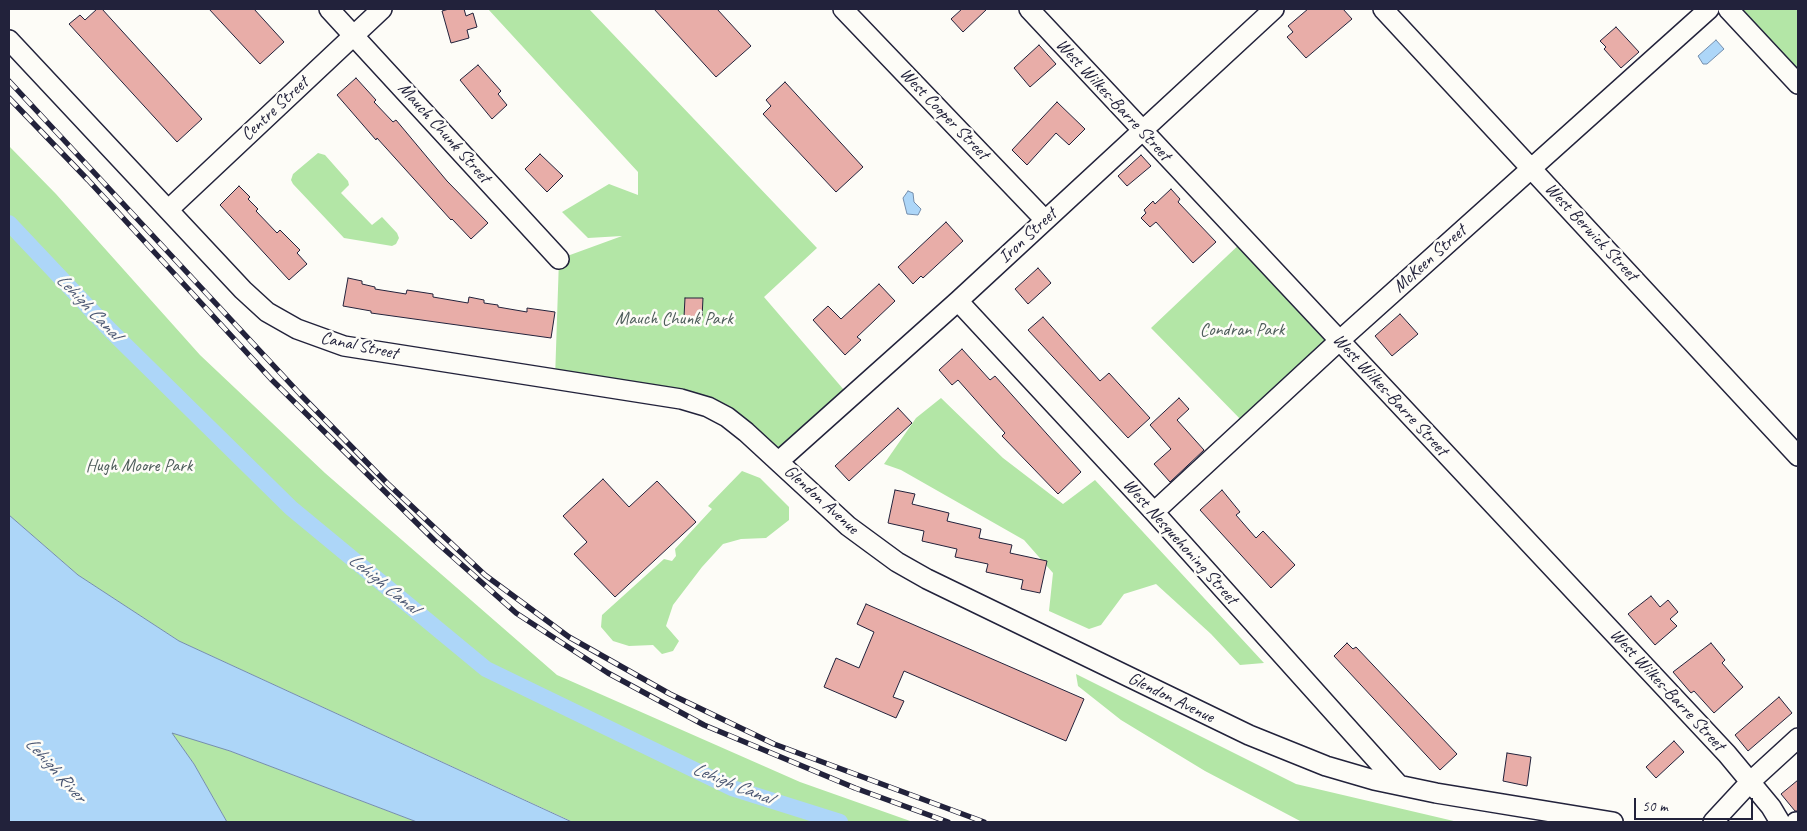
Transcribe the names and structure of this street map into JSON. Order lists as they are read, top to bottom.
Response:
{
  "streets": {
    "street": [
      "West Wilkes-Barre Street",
      "Centre Street",
      "West Cooper Street",
      "Mauch Chunk Street",
      "West Berwick Street",
      "Iron Street",
      "McKeen Street",
      "Canal Street",
      "Glendon Avenue",
      "West Nesquehoning Street"
    ]
  },
  "crossings": [
    ["West Wilkes-Barre Street", "Iron Street"],
    ["West Wilkes-Barre Street", "McKeen Street"],
    ["Centre Street", "Mauch Chunk Street"],
    ["Centre Street", "Canal Street"],
    ["West Cooper Street", "Iron Street"],
    ["West Berwick Street", "McKeen Street"],
    ["Iron Street", "Canal Street"],
    ["Iron Street", "Glendon Avenue"],
    ["Iron Street", "West Nesquehoning Street"],
    ["McKeen Street", "West Nesquehoning Street"],
    ["Canal Street", "Glendon Avenue"],
    ["Glendon Avenue", "West Nesquehoning Street"]
  ],
  "water": ["Lehigh Canal", "Lehigh River"],
  "parks": ["Mauch Chunk Park", "Condran Park", "Hugh Moore Park"],
  "scale_bar": "50 m"
}
